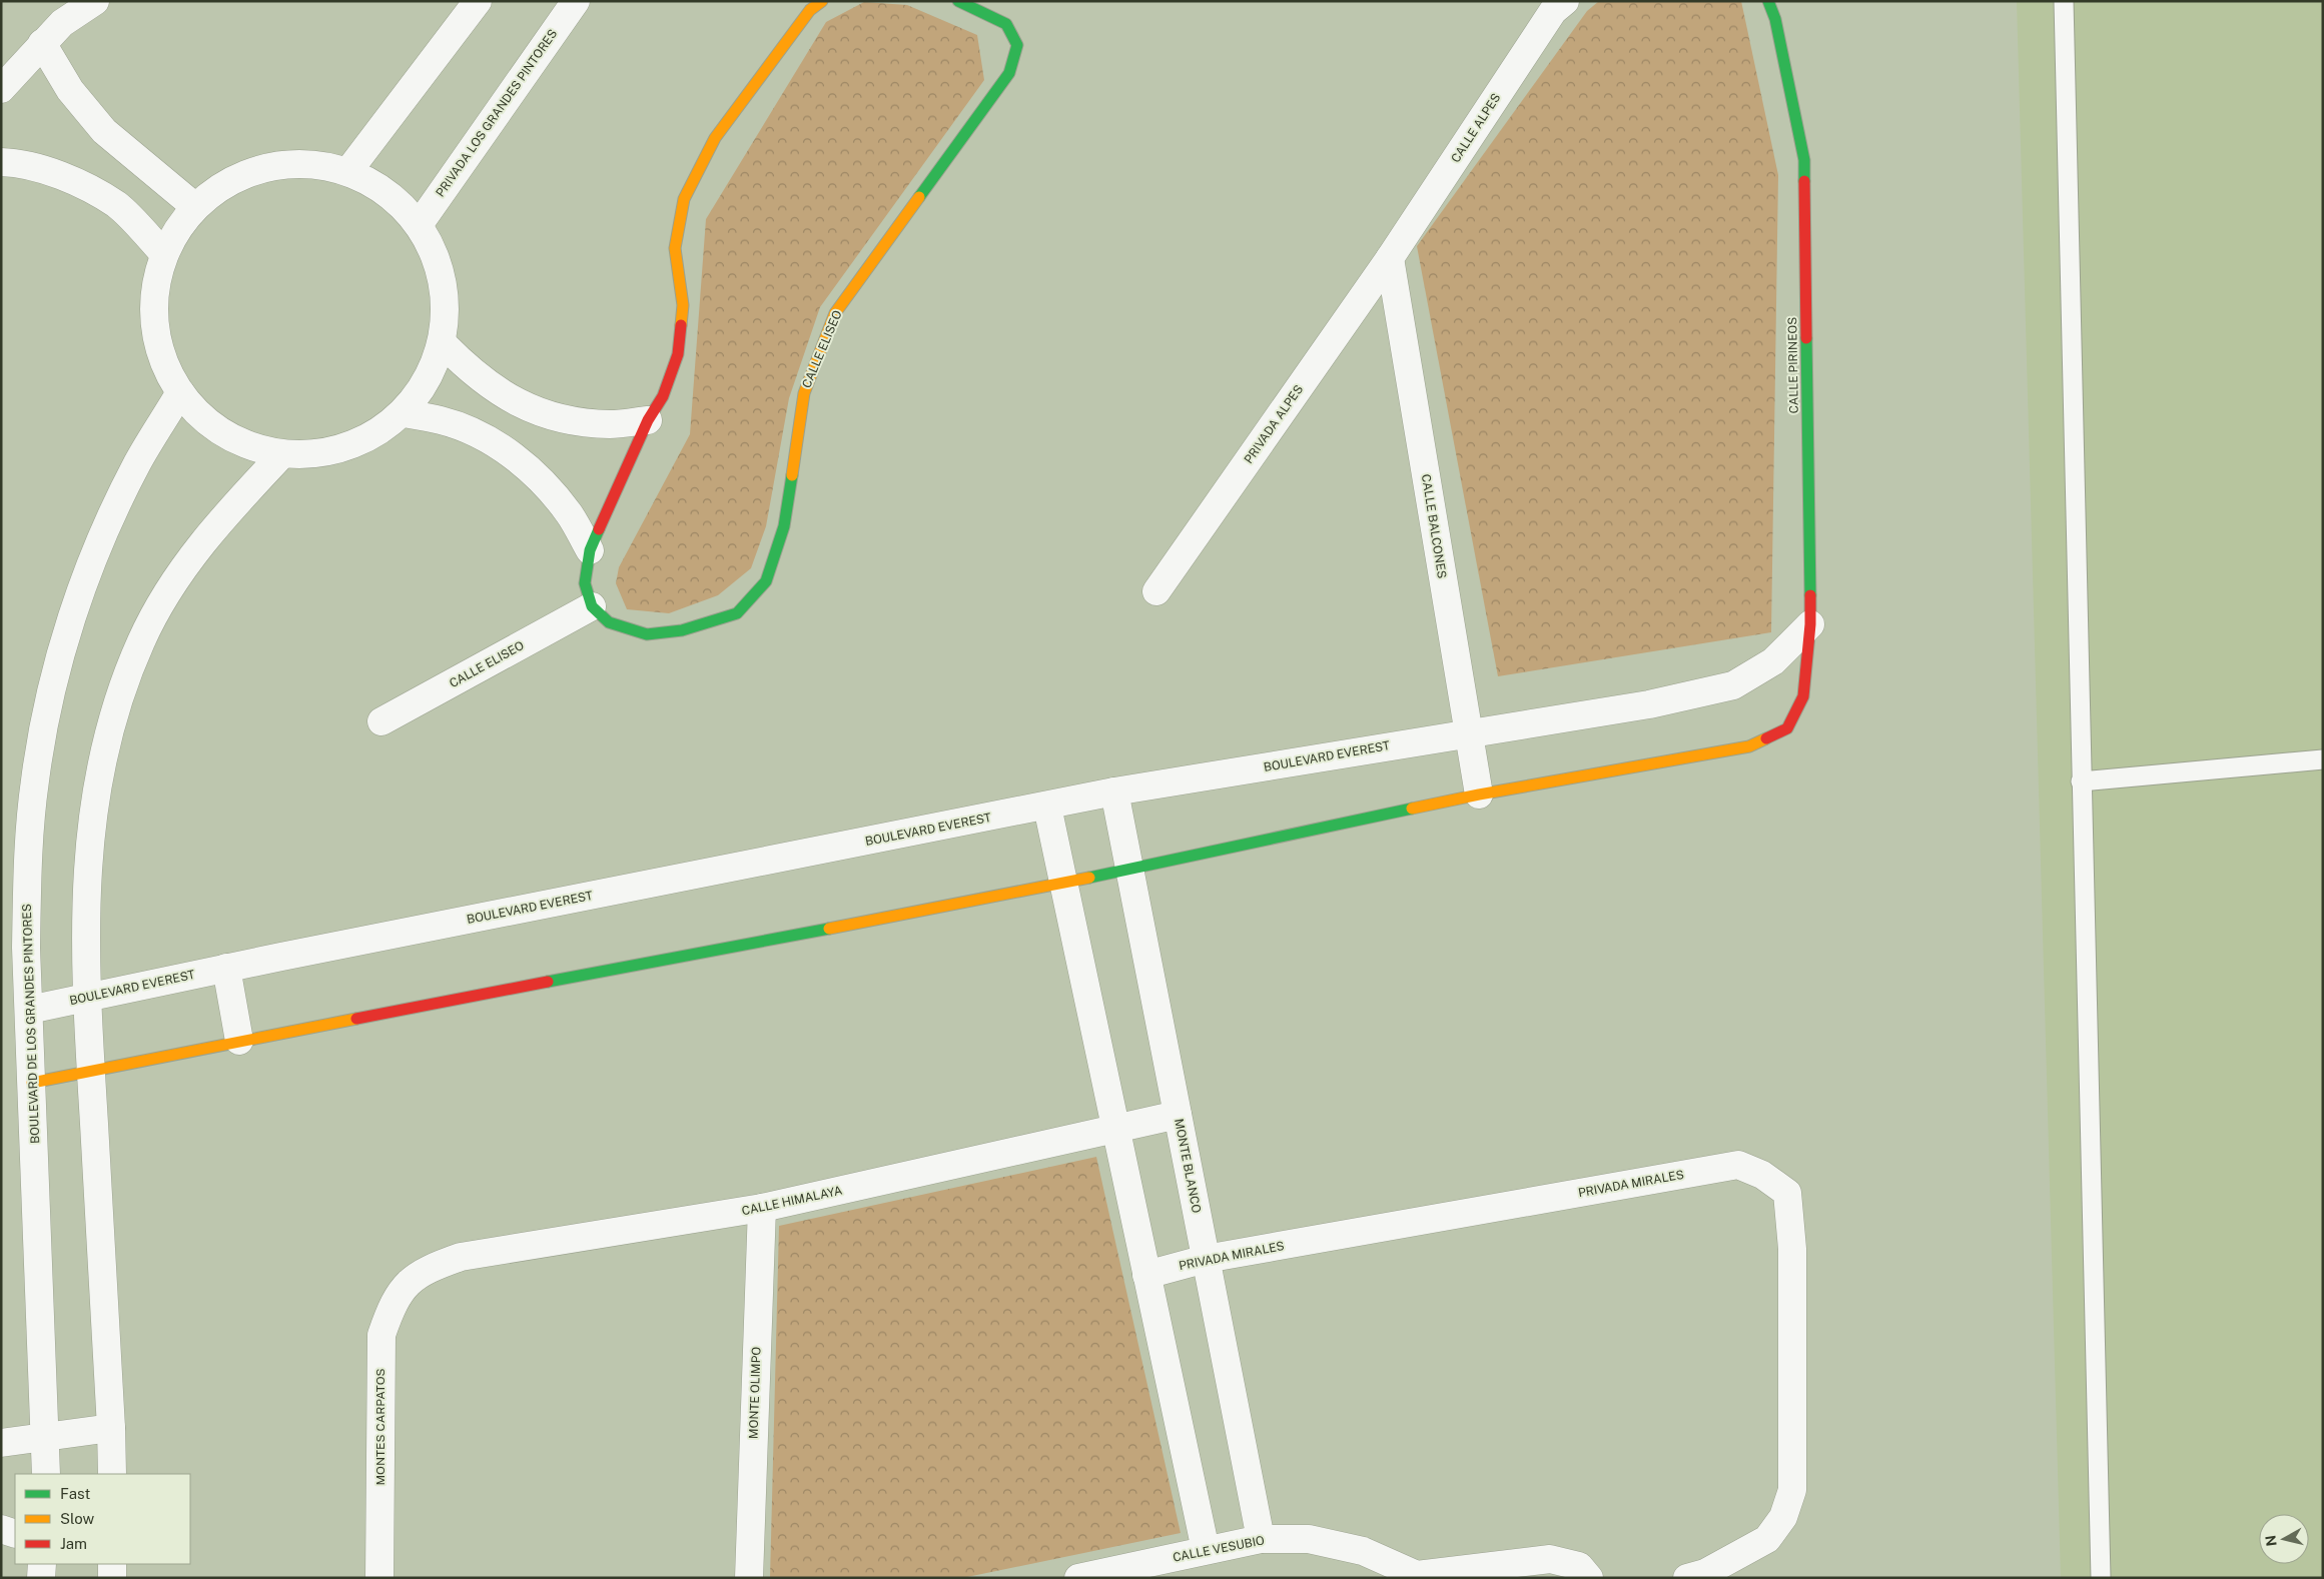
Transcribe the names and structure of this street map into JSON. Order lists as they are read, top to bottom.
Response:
{
  "streets": {
    "street": [
      "PRIVADA LOS GRANDES PINTORES",
      "CALLE ALPES",
      "CALLE ELISEO",
      "CALLE PIRINEOS",
      "PRIVADA ALPES",
      "CALLE BALCONES",
      "BOULEVARD EVEREST",
      "BOULEVARD DE LOS GRANDES PINTORES",
      "MONTE BLANCO",
      "PRIVADA MIRALES",
      "CALLE HIMALAYA",
      "MONTE OLIMPO",
      "MONTES CARPATOS",
      "CALLE VESUBIO"
    ]
  },
  "crossings": [
    ["CALLE ALPES", "PRIVADA ALPES"],
    ["CALLE ALPES", "CALLE BALCONES"],
    ["CALLE PIRINEOS", "CALLE BALCONES"],
    ["CALLE PIRINEOS", "BOULEVARD EVEREST"],
    ["PRIVADA ALPES", "CALLE BALCONES"],
    ["CALLE BALCONES", "BOULEVARD EVEREST"],
    ["BOULEVARD EVEREST", "BOULEVARD DE LOS GRANDES PINTORES"],
    ["BOULEVARD EVEREST", "MONTE BLANCO"],
    ["MONTE BLANCO", "PRIVADA MIRALES"],
    ["MONTE BLANCO", "CALLE HIMALAYA"],
    ["MONTE BLANCO", "CALLE VESUBIO"],
    ["CALLE HIMALAYA", "MONTE OLIMPO"],
    ["CALLE HIMALAYA", "MONTES CARPATOS"]
  ],
  "legend": ["Fast", "Slow", "Jam"],
  "north": "left"
}
